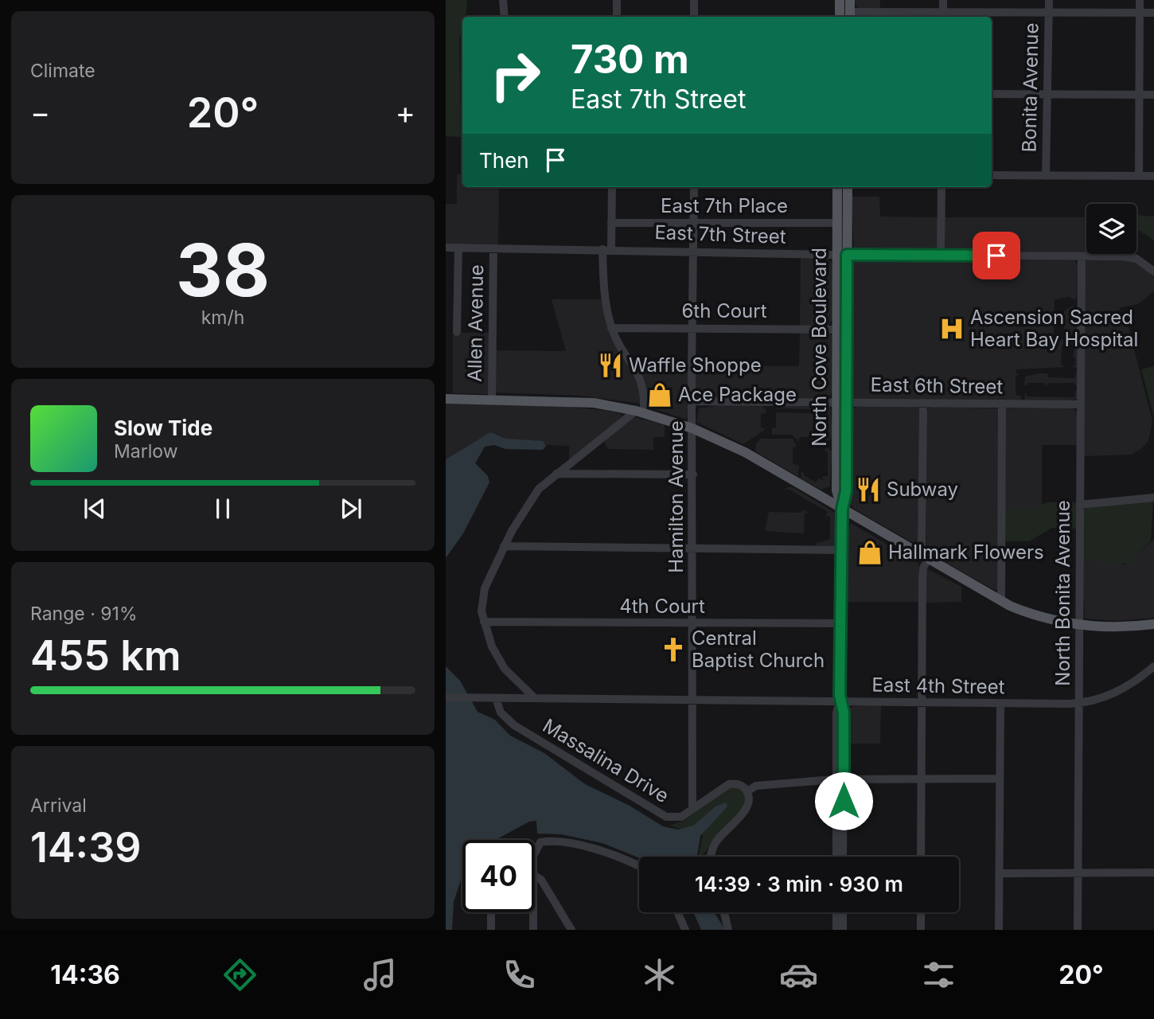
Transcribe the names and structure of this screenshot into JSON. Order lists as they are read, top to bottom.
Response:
{
  "streets": {
    "main road": ["North Cove Boulevard"],
    "street": [
      "Bonita Avenue",
      "East 7th Place",
      "East 7th Street",
      "6th Court",
      "Allen Avenue",
      "East 6th Street",
      "Hamilton Avenue",
      "North Bonita Avenue",
      "4th Court",
      "East 4th Street",
      "Massalina Drive"
    ]
  },
  "crossings": [
    ["East 7th Place", "North Cove Boulevard"],
    ["East 7th Place", "Hamilton Avenue"],
    ["East 7th Street", "Allen Avenue"],
    ["East 7th Street", "North Cove Boulevard"],
    ["East 7th Street", "Hamilton Avenue"],
    ["East 7th Street", "North Bonita Avenue"],
    ["6th Court", "North Cove Boulevard"],
    ["6th Court", "Hamilton Avenue"],
    ["North Cove Boulevard", "East 6th Street"],
    ["North Cove Boulevard", "4th Court"],
    ["North Cove Boulevard", "East 4th Street"],
    ["East 6th Street", "Hamilton Avenue"],
    ["East 6th Street", "North Bonita Avenue"],
    ["Hamilton Avenue", "4th Court"],
    ["Hamilton Avenue", "East 4th Street"],
    ["Hamilton Avenue", "Massalina Drive"],
    ["North Bonita Avenue", "East 4th Street"],
    ["4th Court", "Massalina Drive"],
    ["East 4th Street", "Massalina Drive"]
  ],
  "places": {
    "hospital": ["Ascension Sacred Heart Bay Hospital"],
    "restaurant": ["Waffle Shoppe", "Subway"],
    "shop": ["Ace Package", "Hallmark Flowers"],
    "church": ["Central Baptist Church"]
  },
  "page": {
    "tile": [
      "Climate",
      ["38", "km/h"],
      ["Range · 91%", "455 km"],
      ["Arrival", "14:39"]
    ],
    "turn": ["730 m", "East 7th Street"],
    "heat": ["−", "20°", "+"],
    "then": "Then",
    "song": ["Slow Tide", "Marlow"],
    "limit": "40",
    "trip": "14:39 · 3 min · 930 m",
    "tabs": ["14:36", "20°"]
  }
}
